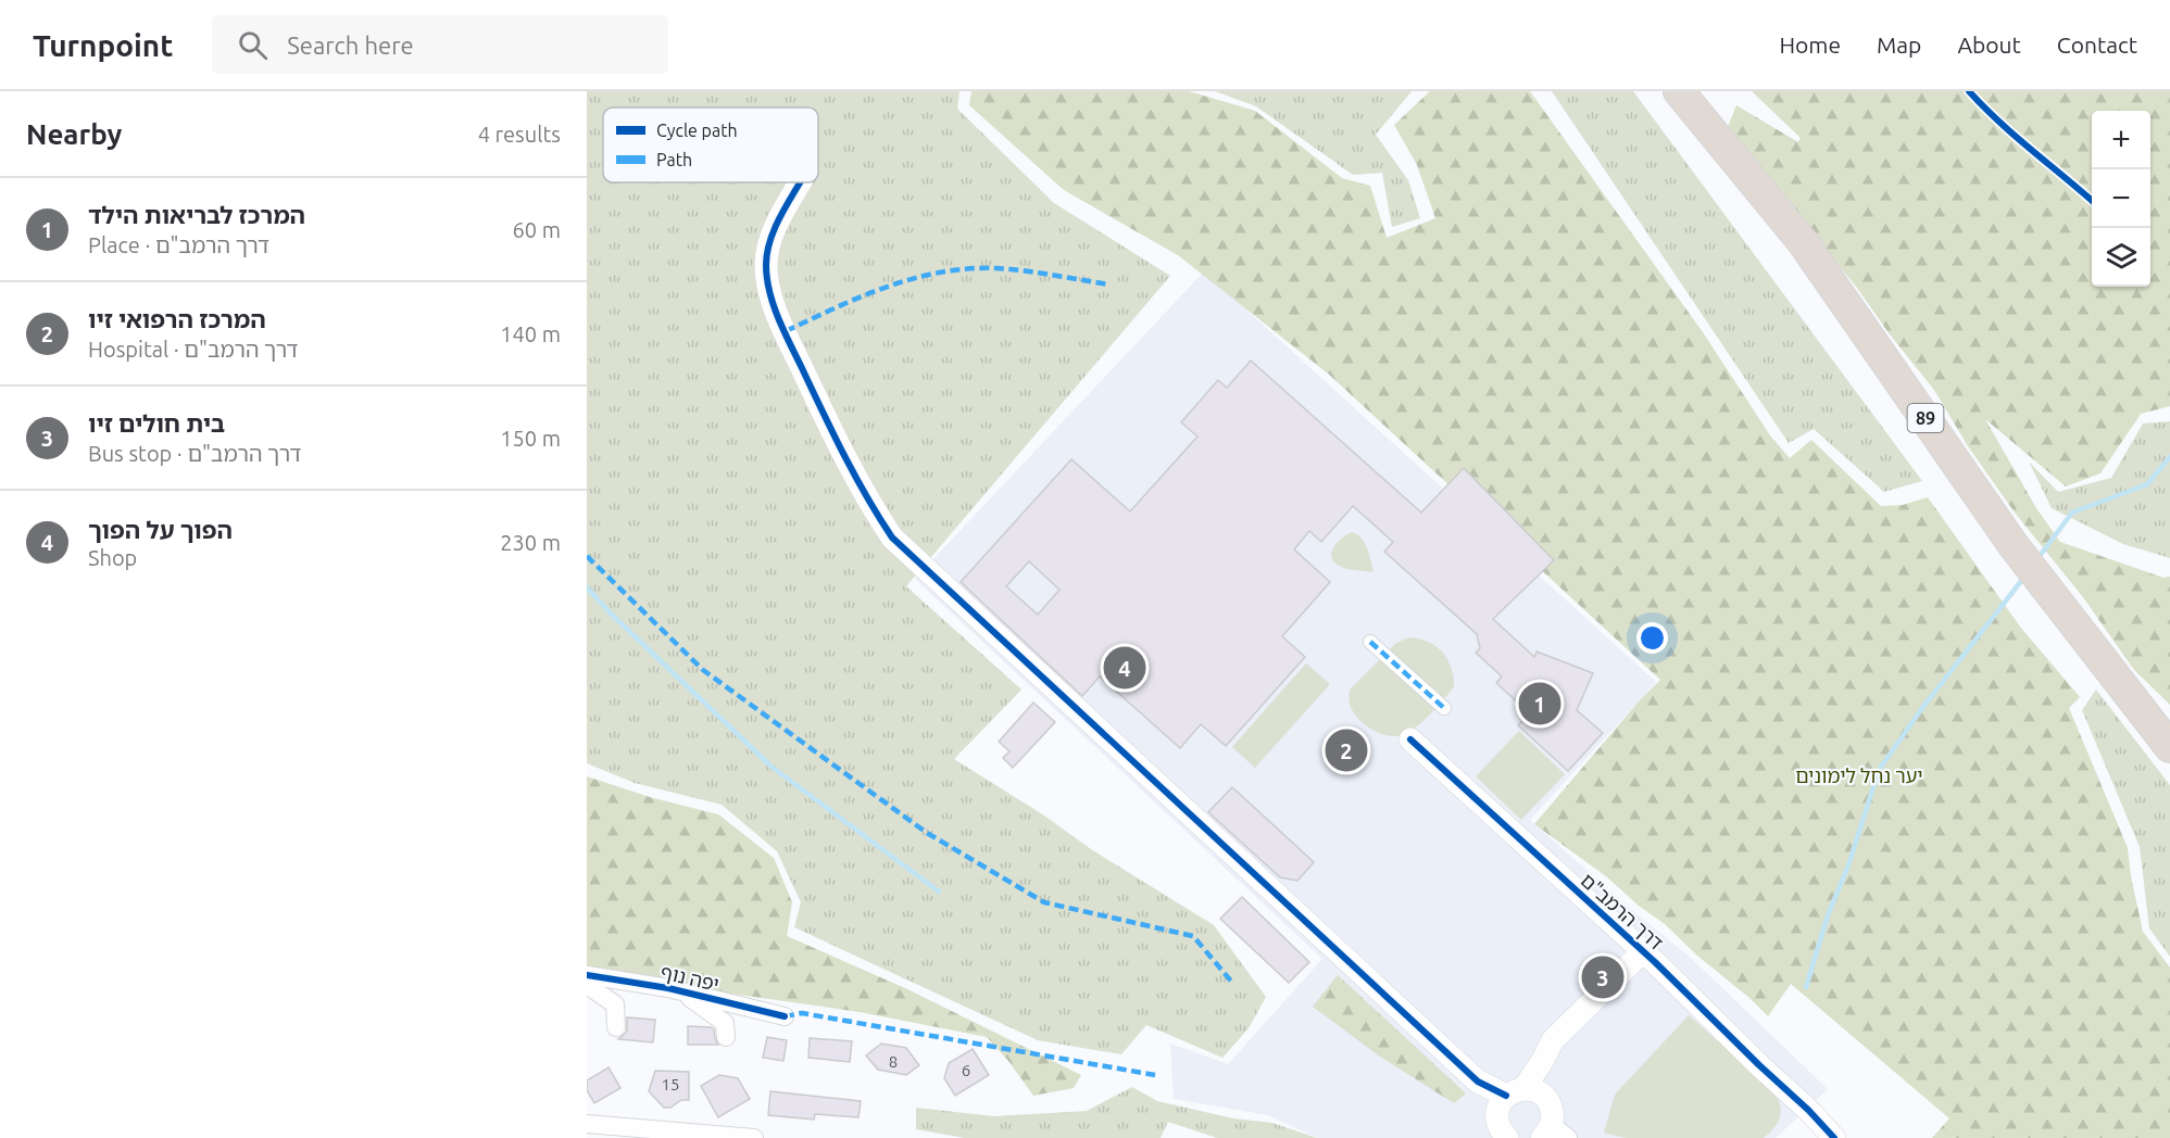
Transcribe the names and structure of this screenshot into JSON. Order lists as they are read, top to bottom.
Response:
{
  "streets": {
    "highway": ["89"],
    "street": ["דרך הרמב\"ם", "יפה נוף"]
  },
  "parks": ["יער נחל לימונים"],
  "house_numbers": ["8", "6", "15"],
  "legend": ["Cycle path", "Path"],
  "page": {
    "header": "Turnpoint",
    "search": "Search here",
    "nav": [
      "Home",
      "Map",
      "About",
      "Contact"
    ],
    "heading": ["Nearby", "4 results"],
    "map_buttons": ["+", "−"],
    "list": [
      {
        "mark": "1",
        "name": "המרכז לבריאות הילד",
        "note": "Place · דרך הרמב\"ם",
        "value": "60 m"
      },
      {
        "mark": "2",
        "name": "המרכז הרפואי זיו",
        "note": "Hospital · דרך הרמב\"ם",
        "value": "140 m"
      },
      {
        "mark": "3",
        "name": "בית חולים זיו",
        "note": "Bus stop · דרך הרמב\"ם",
        "value": "150 m"
      },
      {
        "mark": "4",
        "name": "הפוך על הפוך",
        "note": "Shop",
        "value": "230 m"
      }
    ],
    "pins": [
      "4",
      "1",
      "2",
      "3"
    ]
  }
}
